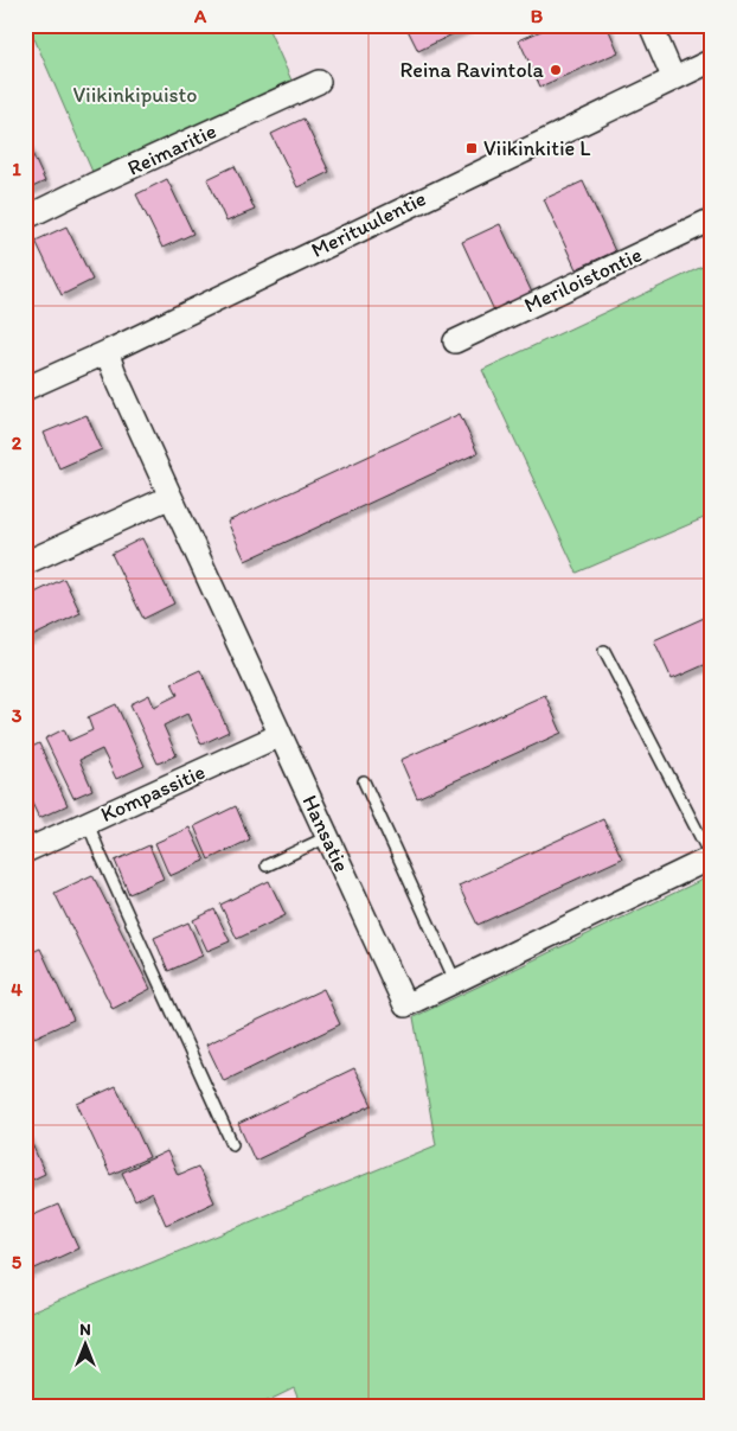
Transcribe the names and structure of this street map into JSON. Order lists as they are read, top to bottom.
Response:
{
  "streets": {
    "street": [
      "Reimaritie",
      "Merituulentie",
      "Meriloistontie",
      "Kompassitie",
      "Hansatie"
    ]
  },
  "crossings": [
    ["Merituulentie", "Hansatie"],
    ["Kompassitie", "Hansatie"]
  ],
  "parks": ["Viikinkipuisto"],
  "places": {
    "other": ["Reina Ravintola"],
    "transit": ["Viikinkitie L"]
  },
  "north": "top",
  "grid": {
    "columns": ["A", "B"],
    "rows": [
      "1",
      "2",
      "3",
      "4",
      "5"
    ]
  }
}
